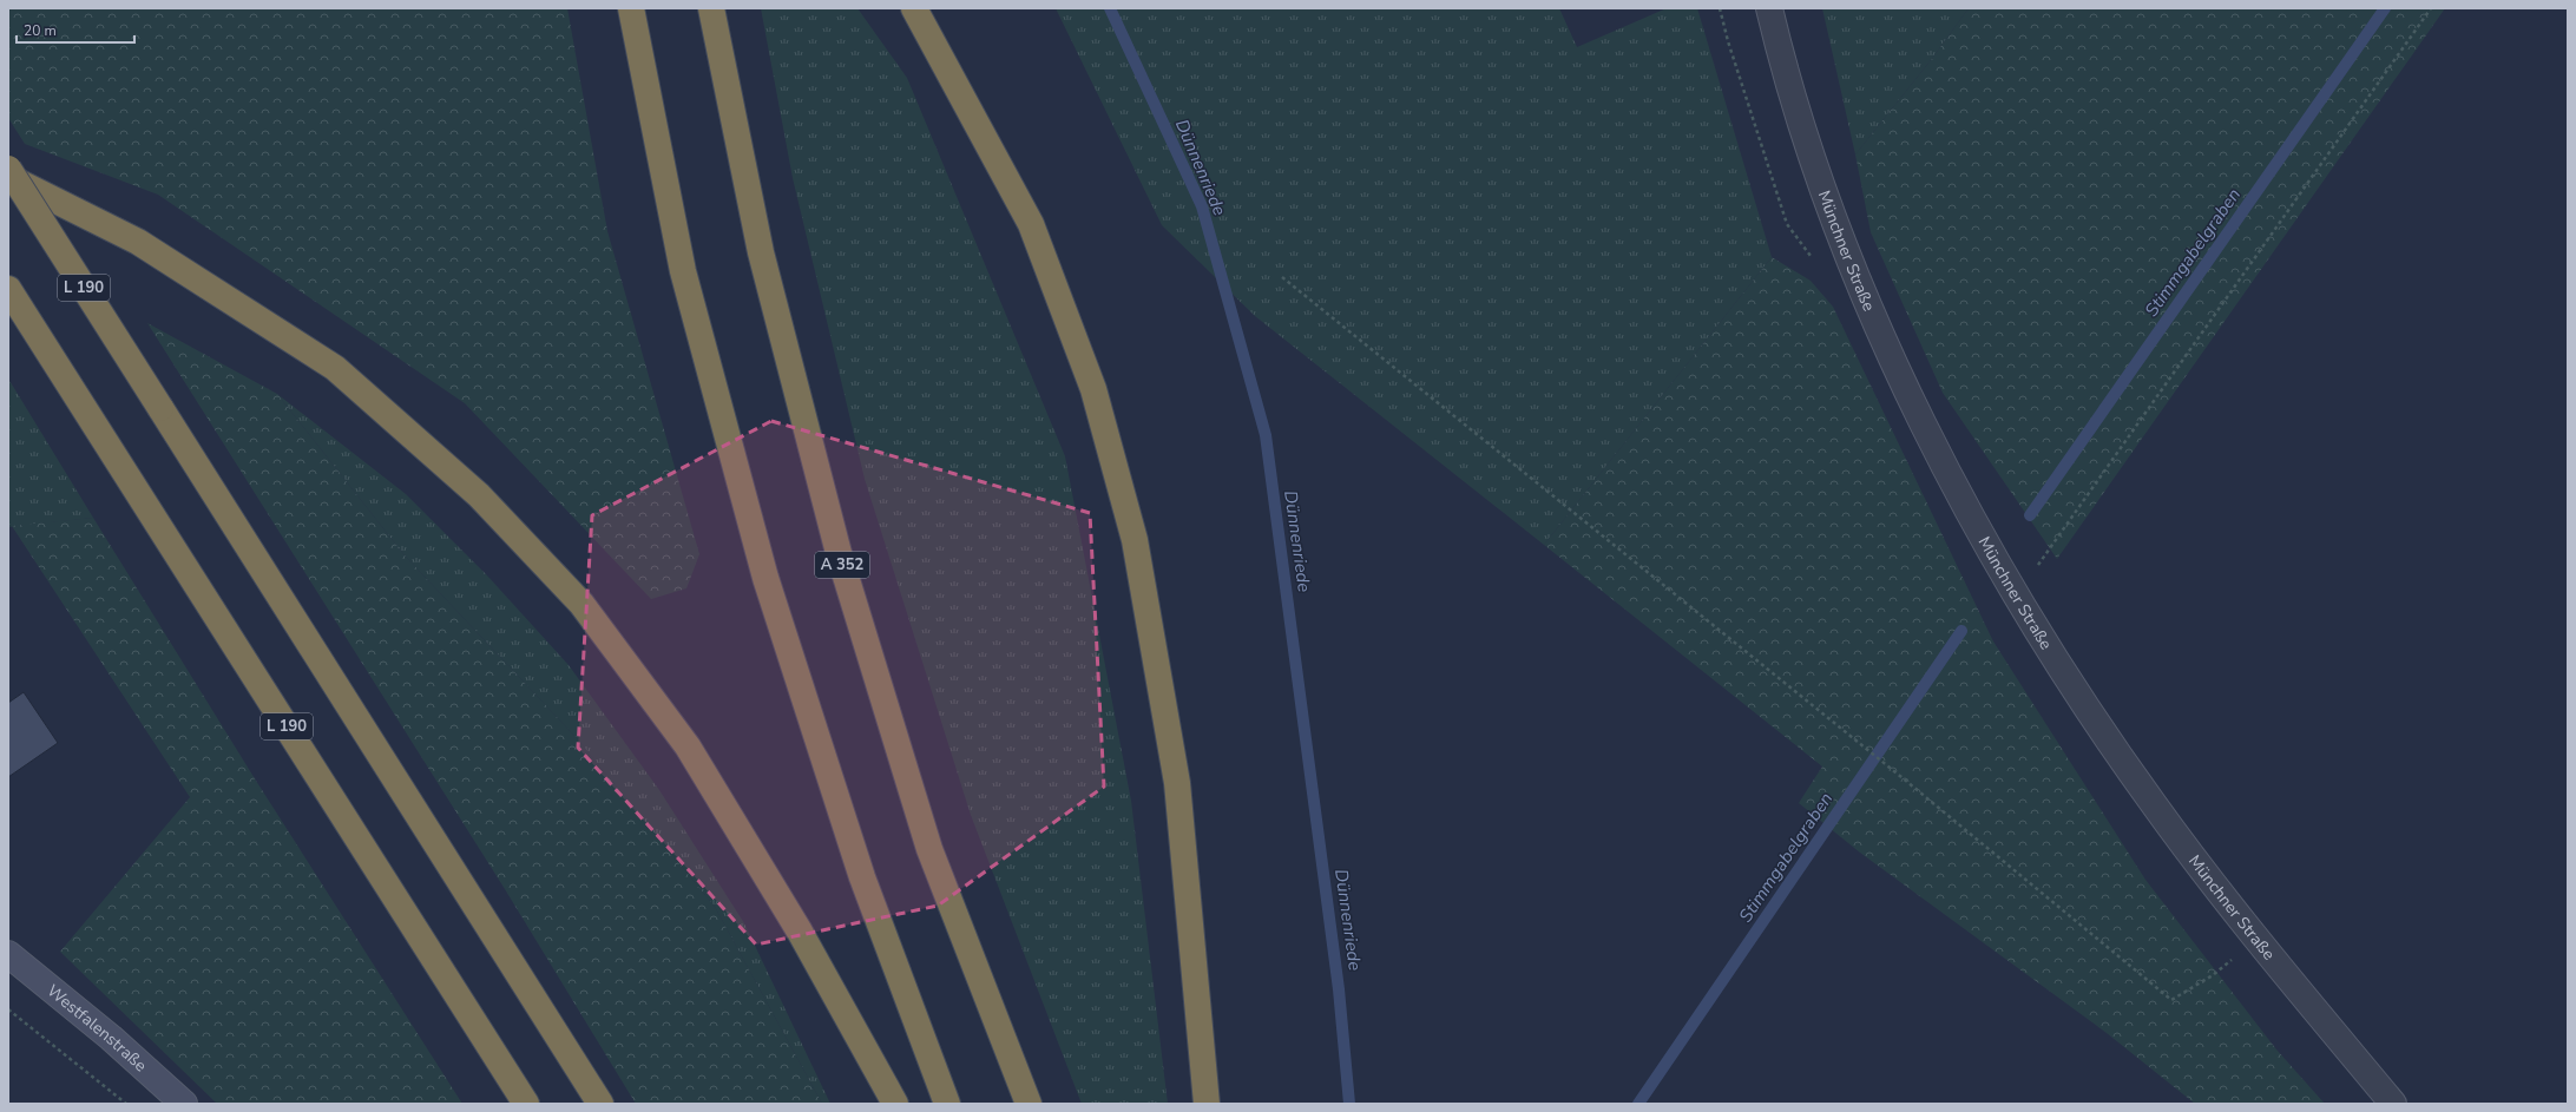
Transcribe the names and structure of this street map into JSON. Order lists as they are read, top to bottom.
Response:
{
  "streets": {
    "highway": ["L 190", "A 352"],
    "street": ["Münchner Straße", "Westfalenstraße"]
  },
  "water": ["Dünnenriede", "Stimmgabelgraben"],
  "scale_bar": "20 m"
}
